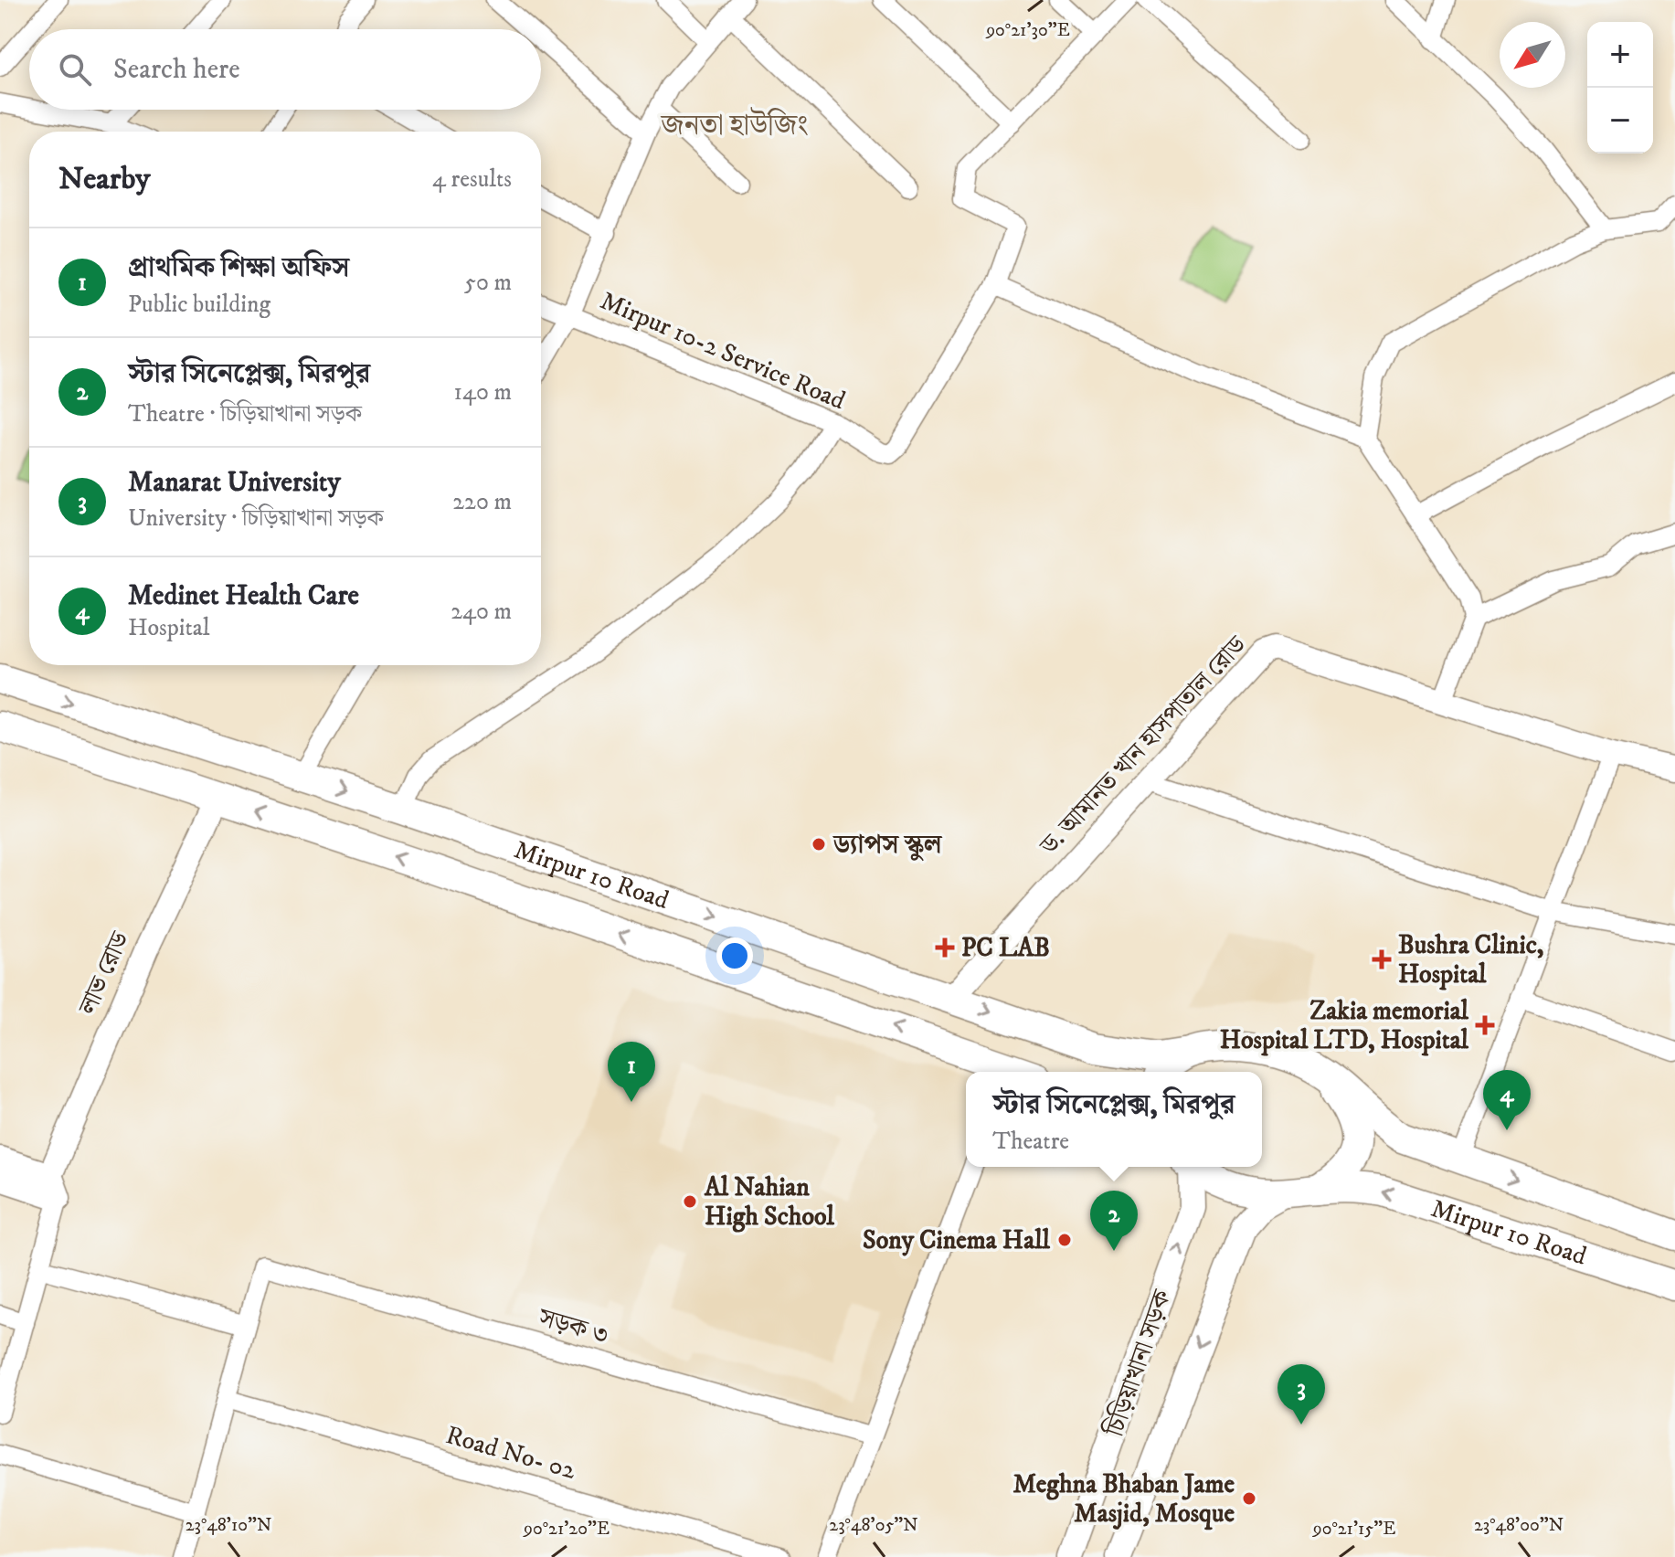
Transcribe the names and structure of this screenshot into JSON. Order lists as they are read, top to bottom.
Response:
{
  "streets": {
    "main road": ["Mirpur 10 Road", "চিড়িয়াখানা সড়ক"],
    "street": [
      "Mirpur 10-2 Service Road",
      "ড. আমানত খান হাসপাতাল রোড",
      "লাভ রোড",
      "সড়ক ৩",
      "Road No- 02"
    ]
  },
  "crossings": [
    ["ড. আমানত খান হাসপাতাল রোড", "Mirpur 10 Road"],
    ["Mirpur 10 Road", "লাভ রোড"]
  ],
  "districts": ["জনতা হাউজিং"],
  "places": {
    "other": [
      "ড্যাপস স্কুল",
      "Al Nahian High School",
      "Sony Cinema Hall",
      "Meghna Bhaban Jame Masjid, Mosque"
    ],
    "health": ["PC LAB", "Bushra Clinic, Hospital", "Zakia memorial Hospital LTD, Hospital"]
  },
  "north": "bottom left",
  "page": {
    "map_buttons": ["+", "−"],
    "search": "Search here",
    "heading": ["Nearby", "4 results"],
    "list": [
      {
        "mark": "1",
        "name": "প্রাথমিক শিক্ষা অফিস",
        "note": "Public building",
        "value": "50 m"
      },
      {
        "mark": "2",
        "name": "স্টার সিনেপ্লেক্স, মিরপুর",
        "note": "Theatre · চিড়িয়াখানা সড়ক",
        "value": "140 m"
      },
      {
        "mark": "3",
        "name": "Manarat University",
        "note": "University · চিড়িয়াখানা সড়ক",
        "value": "220 m"
      },
      {
        "mark": "4",
        "name": "Medinet Health Care",
        "note": "Hospital",
        "value": "240 m"
      }
    ],
    "pins": [
      "1",
      "4",
      "2",
      "3"
    ],
    "popup": ["স্টার সিনেপ্লেক্স, মিরপুর", "Theatre"]
  },
  "coordinates": [
    "90°21'30\"E",
    "23°48'10\"N",
    "23°48'05\"N",
    "23°48'00\"N",
    "90°21'20\"E",
    "90°21'15\"E"
  ]
}
